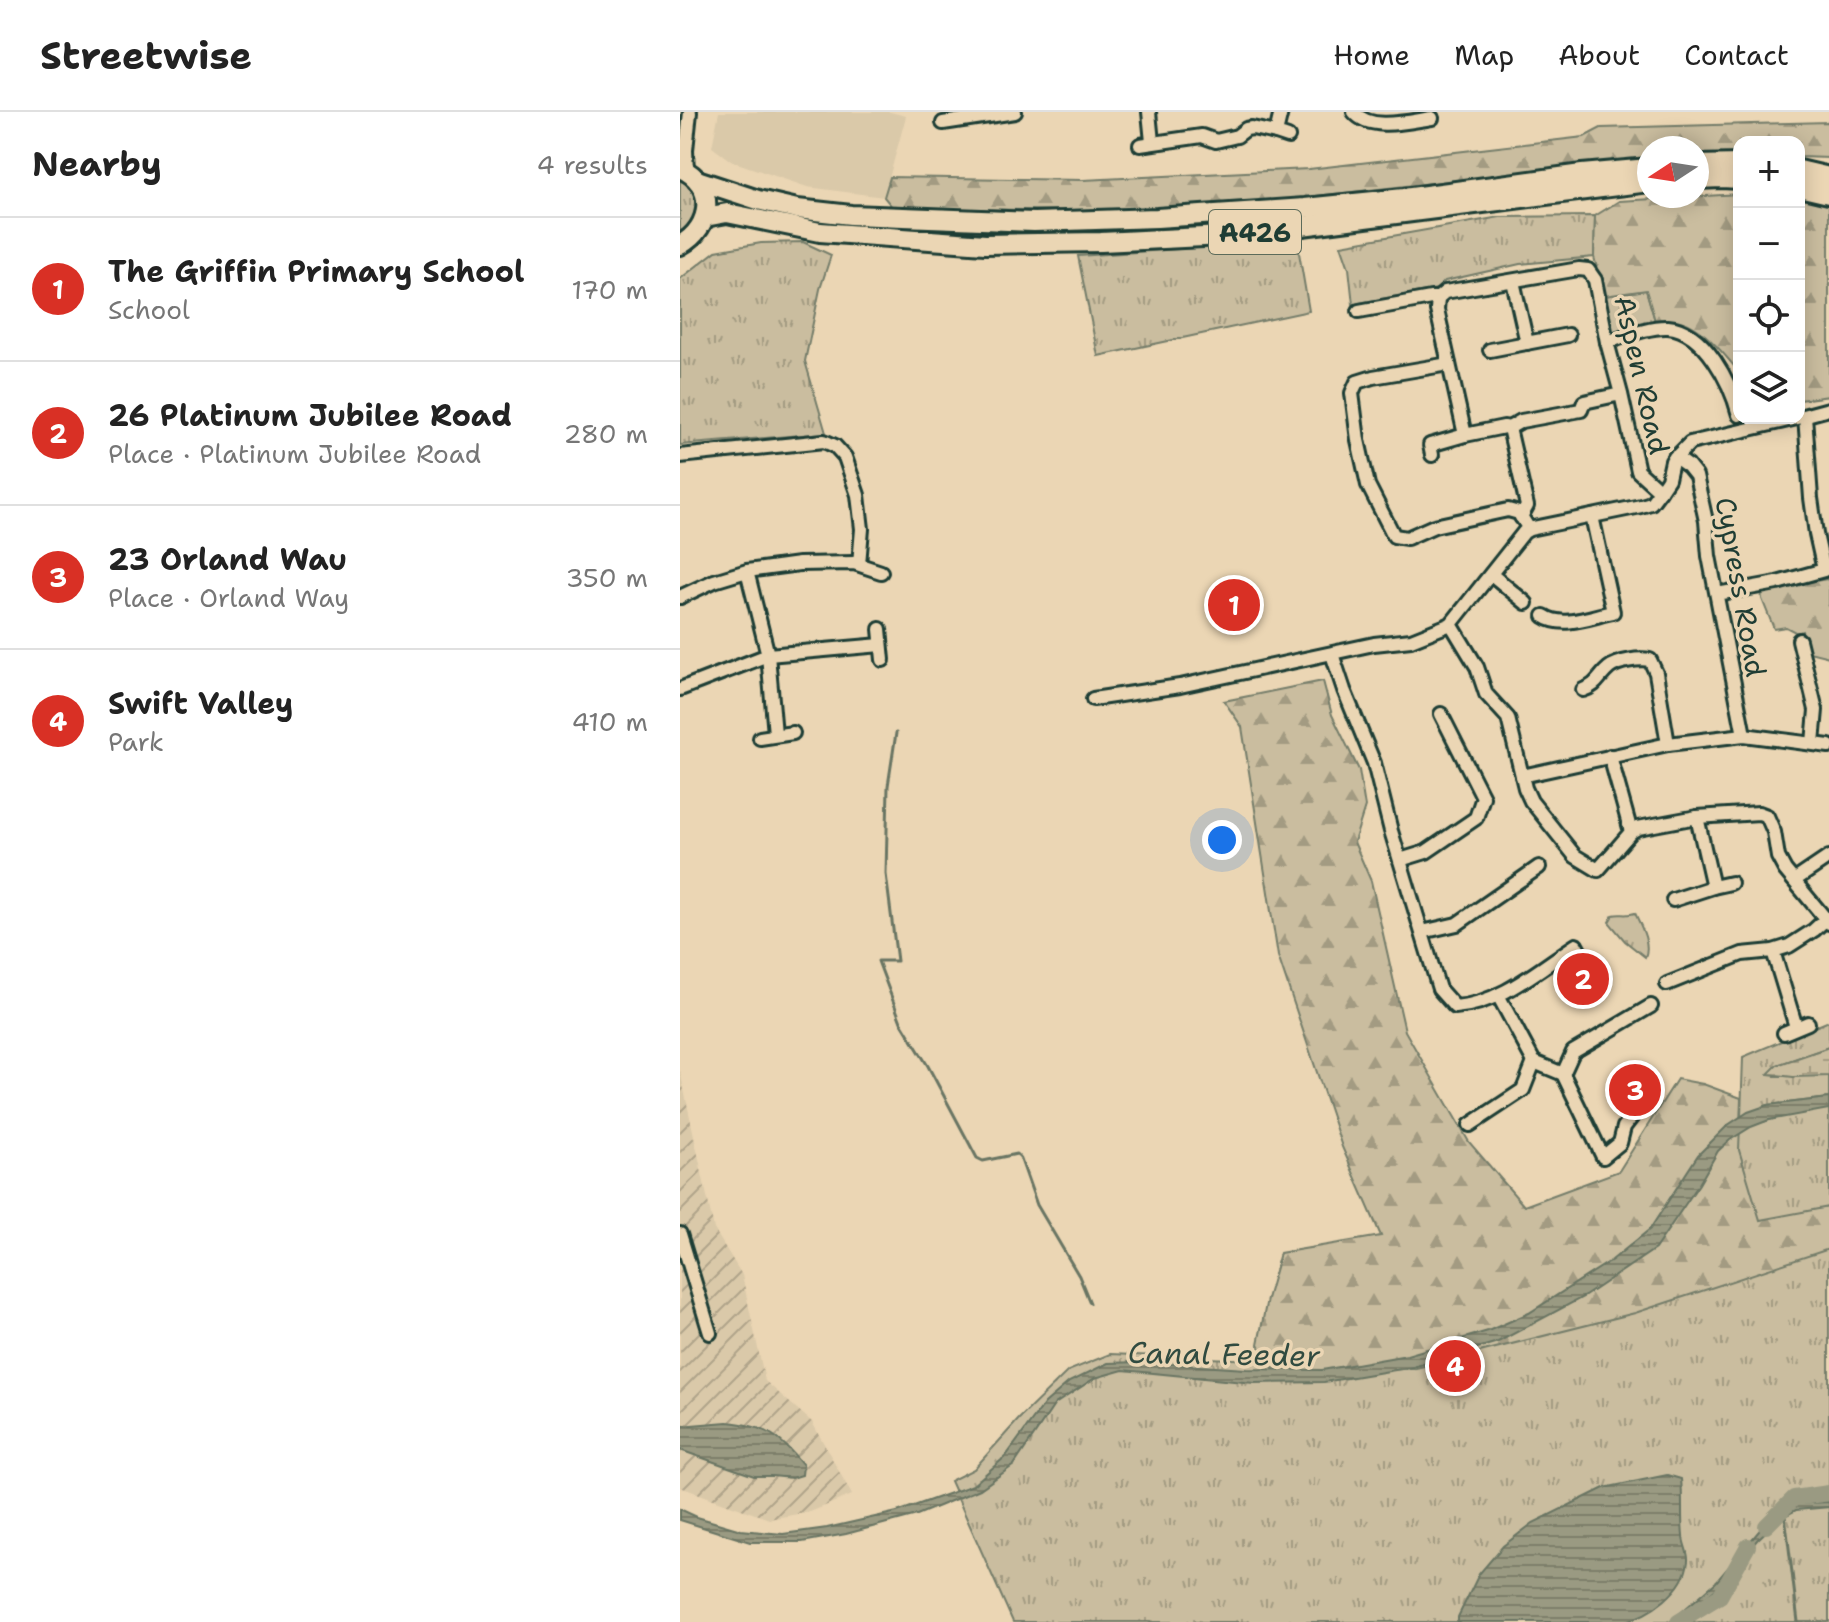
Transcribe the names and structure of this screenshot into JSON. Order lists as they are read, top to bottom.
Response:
{
  "streets": {
    "highway": ["A426"],
    "street": ["Aspen Road", "Cypress Road"]
  },
  "water": ["Canal Feeder"],
  "north": "left",
  "page": {
    "header": "Streetwise",
    "nav": [
      "Home",
      "Map",
      "About",
      "Contact"
    ],
    "heading": ["Nearby", "4 results"],
    "map_buttons": ["+", "−"],
    "list": [
      {
        "mark": "1",
        "name": "The Griffin Primary School",
        "note": "School",
        "value": "170 m"
      },
      {
        "mark": "2",
        "name": "26 Platinum Jubilee Road",
        "note": "Place · Platinum Jubilee Road",
        "value": "280 m"
      },
      {
        "mark": "3",
        "name": "23 Orland Wau",
        "note": "Place · Orland Way",
        "value": "350 m"
      },
      {
        "mark": "4",
        "name": "Swift Valley",
        "note": "Park",
        "value": "410 m"
      }
    ],
    "pins": [
      "1",
      "2",
      "3",
      "4"
    ]
  }
}
